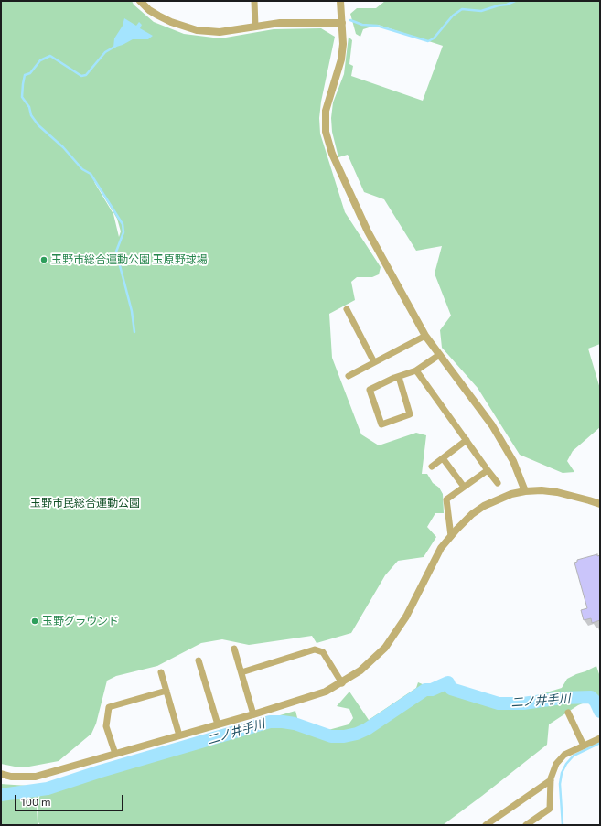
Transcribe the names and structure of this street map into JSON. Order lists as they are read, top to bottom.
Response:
{
  "water": ["二ノ井手川"],
  "parks": ["玉野市民総合運動公園"],
  "places": ["玉野市総合運動公園 玉原野球場", "玉野グラウンド"],
  "scale_bar": "100 m"
}
